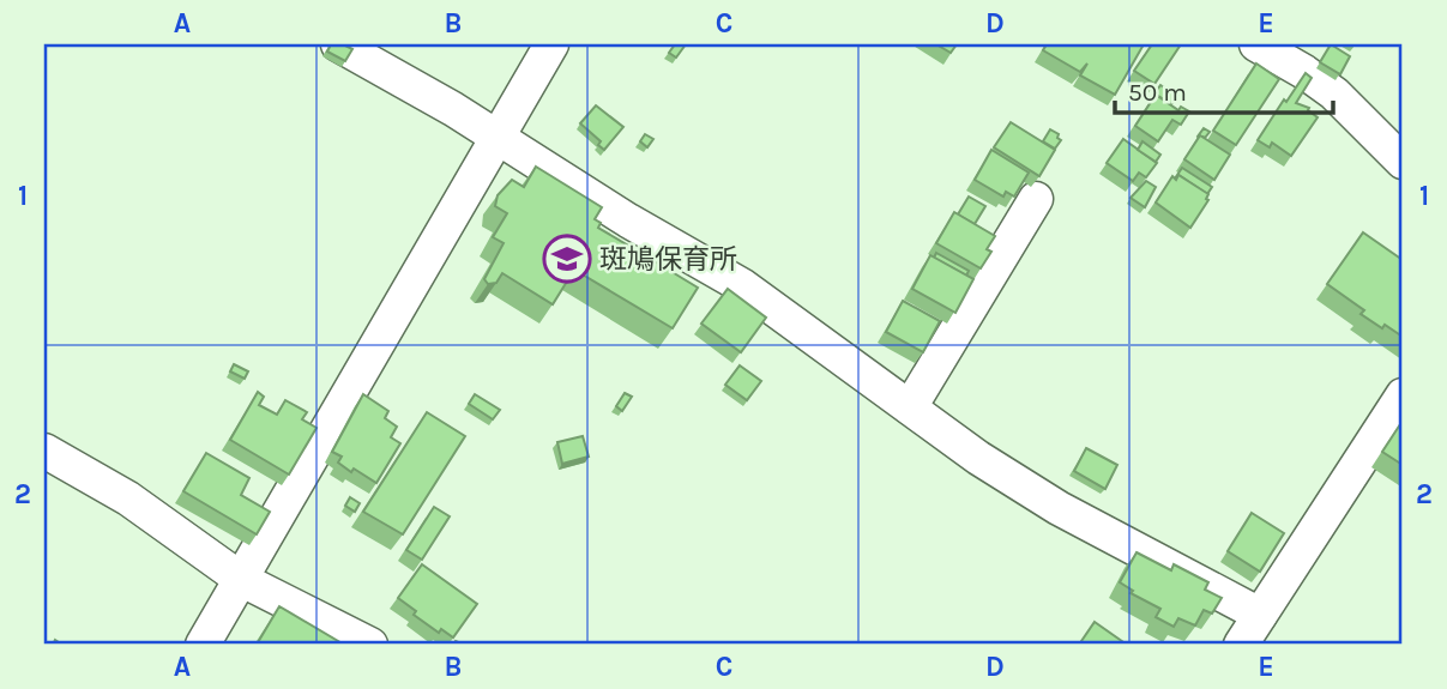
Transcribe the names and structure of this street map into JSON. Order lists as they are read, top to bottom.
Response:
{
  "places": {
    "school or university": ["斑鳩保育所"]
  },
  "scale_bar": "50 m",
  "grid": {
    "columns": [
      "A",
      "B",
      "C",
      "D",
      "E"
    ],
    "rows": ["1", "2"]
  }
}
